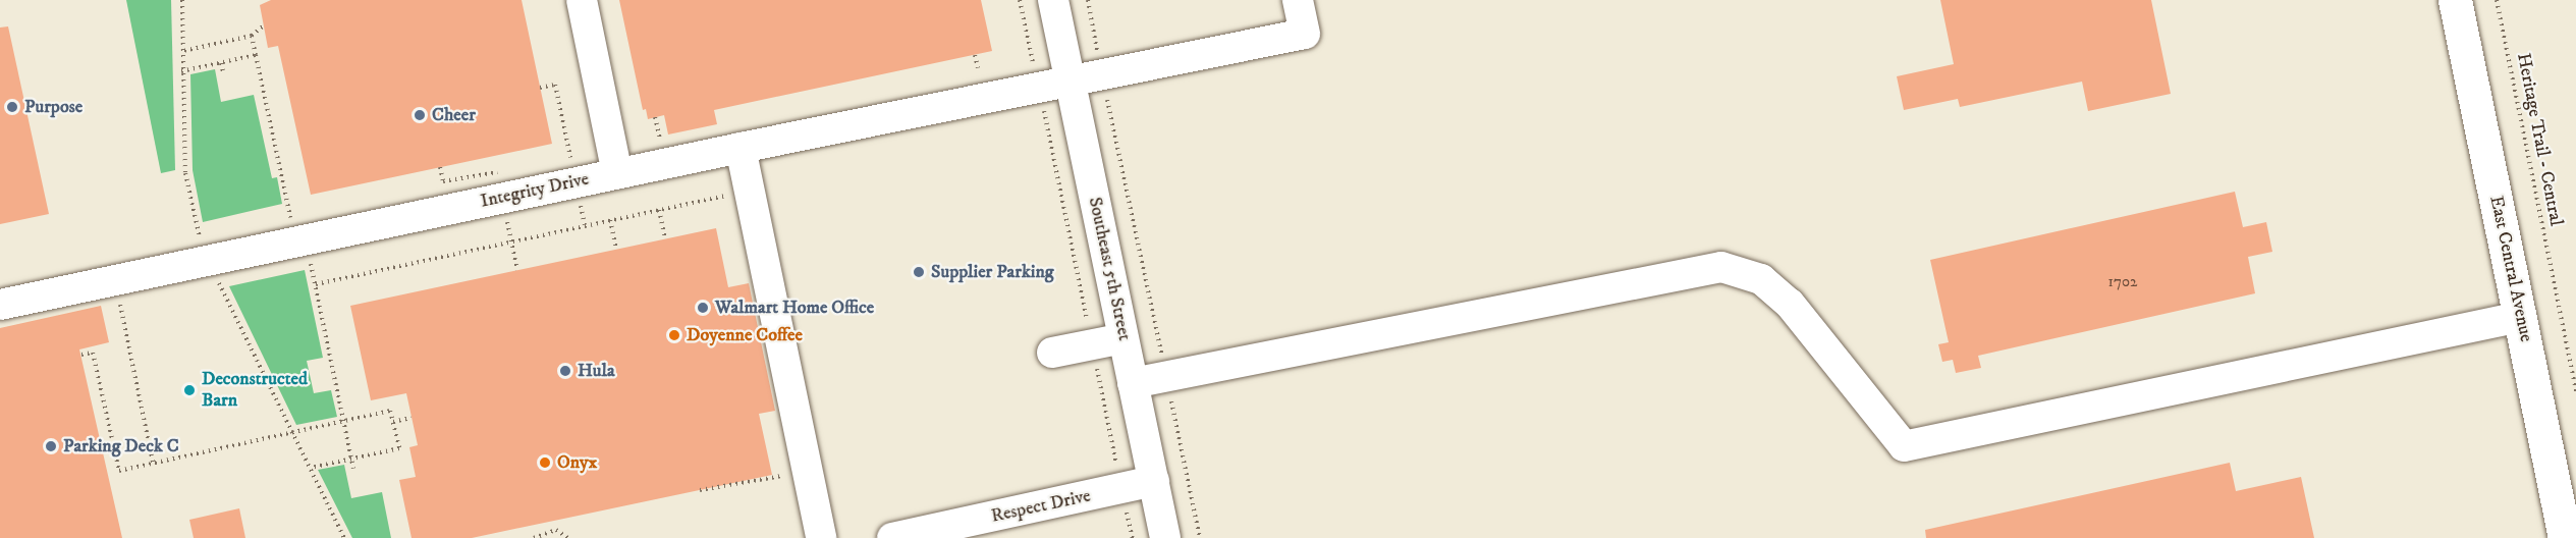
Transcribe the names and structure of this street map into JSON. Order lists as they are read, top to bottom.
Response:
{
  "streets": {
    "main road": ["East Central Avenue"],
    "street": ["Integrity Drive", "Southeast 5th Street", "Respect Drive"],
    "path": ["Heritage Trail - Central"]
  },
  "crossings": [
    ["Integrity Drive", "Southeast 5th Street"],
    ["Southeast 5th Street", "Respect Drive"]
  ],
  "places": [
    "Purpose",
    "Cheer",
    "Supplier Parking",
    "Walmart Home Office",
    "Doyenne Coffee",
    "Hula",
    "Deconstructed Barn",
    "Parking Deck C",
    "Onyx"
  ],
  "house_numbers": ["1702"]
}
